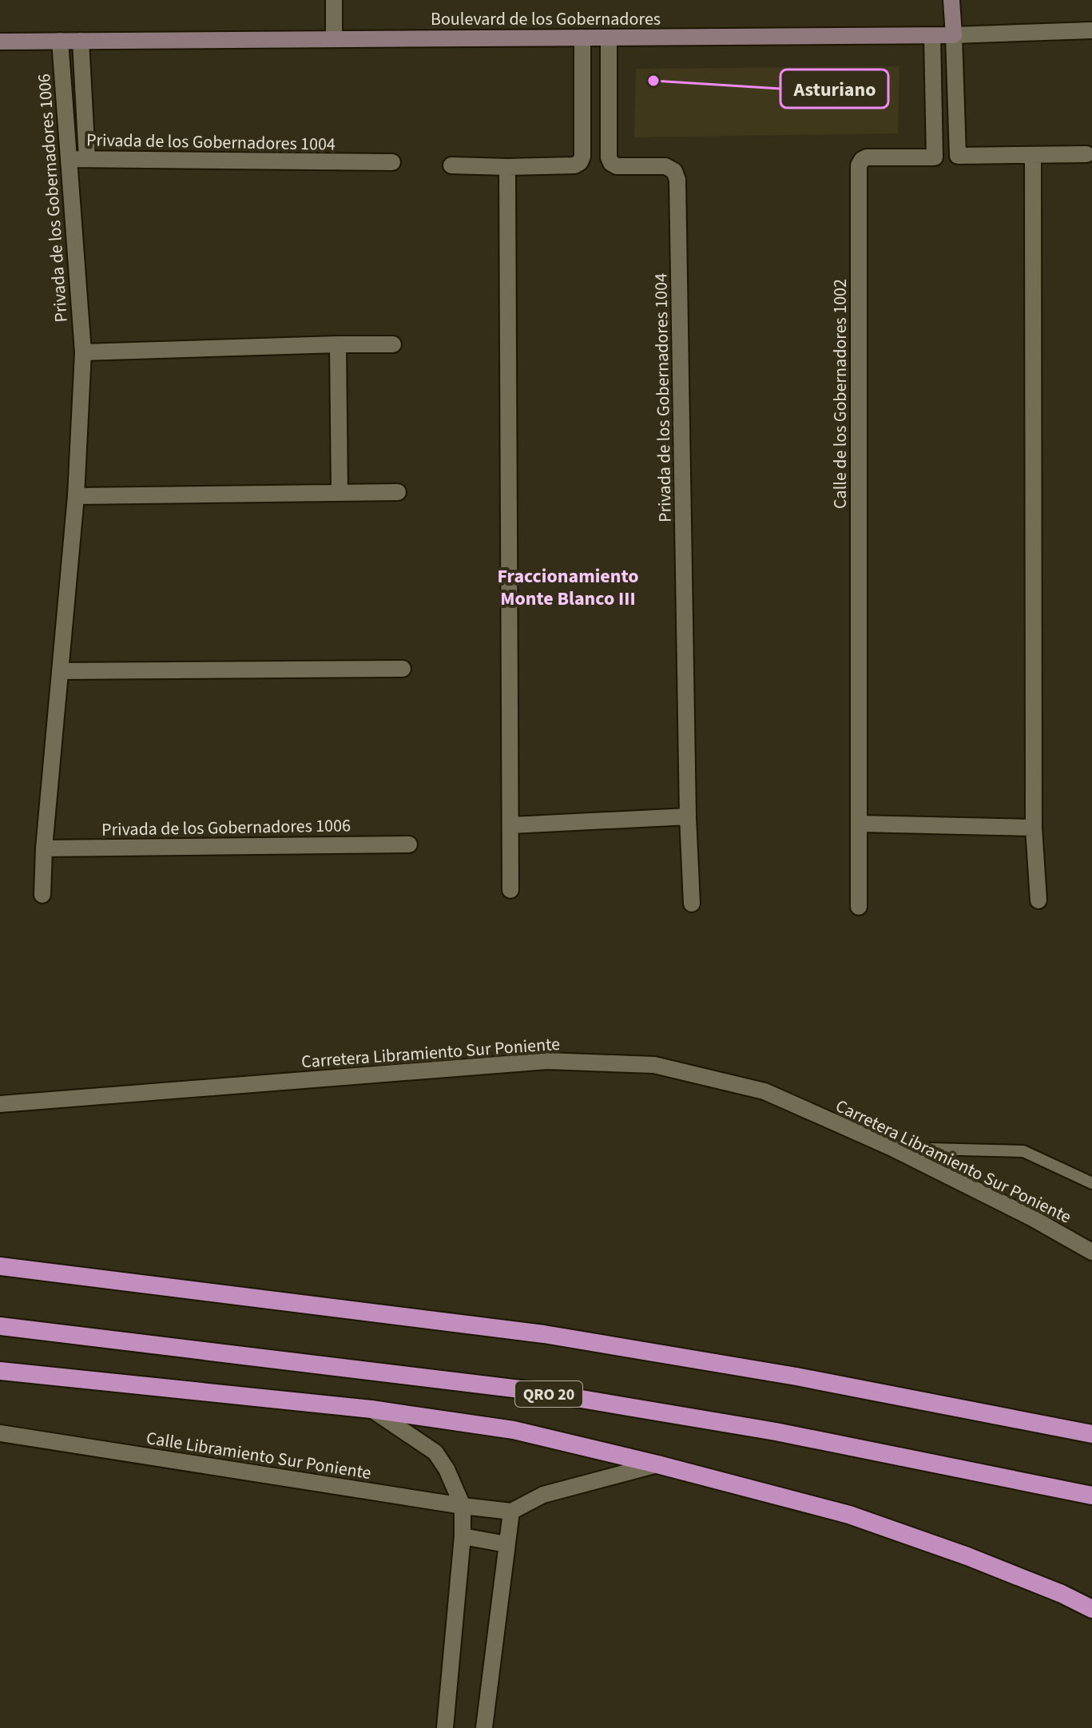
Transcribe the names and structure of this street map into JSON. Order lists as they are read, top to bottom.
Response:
{
  "streets": {
    "highway": ["QRO 20"],
    "main road": ["Boulevard de los Gobernadores"],
    "street": [
      "Privada de los Gobernadores 1004",
      "Privada de los Gobernadores 1006",
      "Calle de los Gobernadores 1002",
      "Carretera Libramiento Sur Poniente",
      "Calle Libramiento Sur Poniente"
    ]
  },
  "crossings": [
    ["Boulevard de los Gobernadores", "Privada de los Gobernadores 1004"],
    ["Boulevard de los Gobernadores", "Privada de los Gobernadores 1006"],
    ["Boulevard de los Gobernadores", "Calle de los Gobernadores 1002"],
    ["Privada de los Gobernadores 1004", "Privada de los Gobernadores 1006"]
  ],
  "districts": ["Fraccionamiento Monte Blanco III"],
  "places": ["Asturiano"]
}
